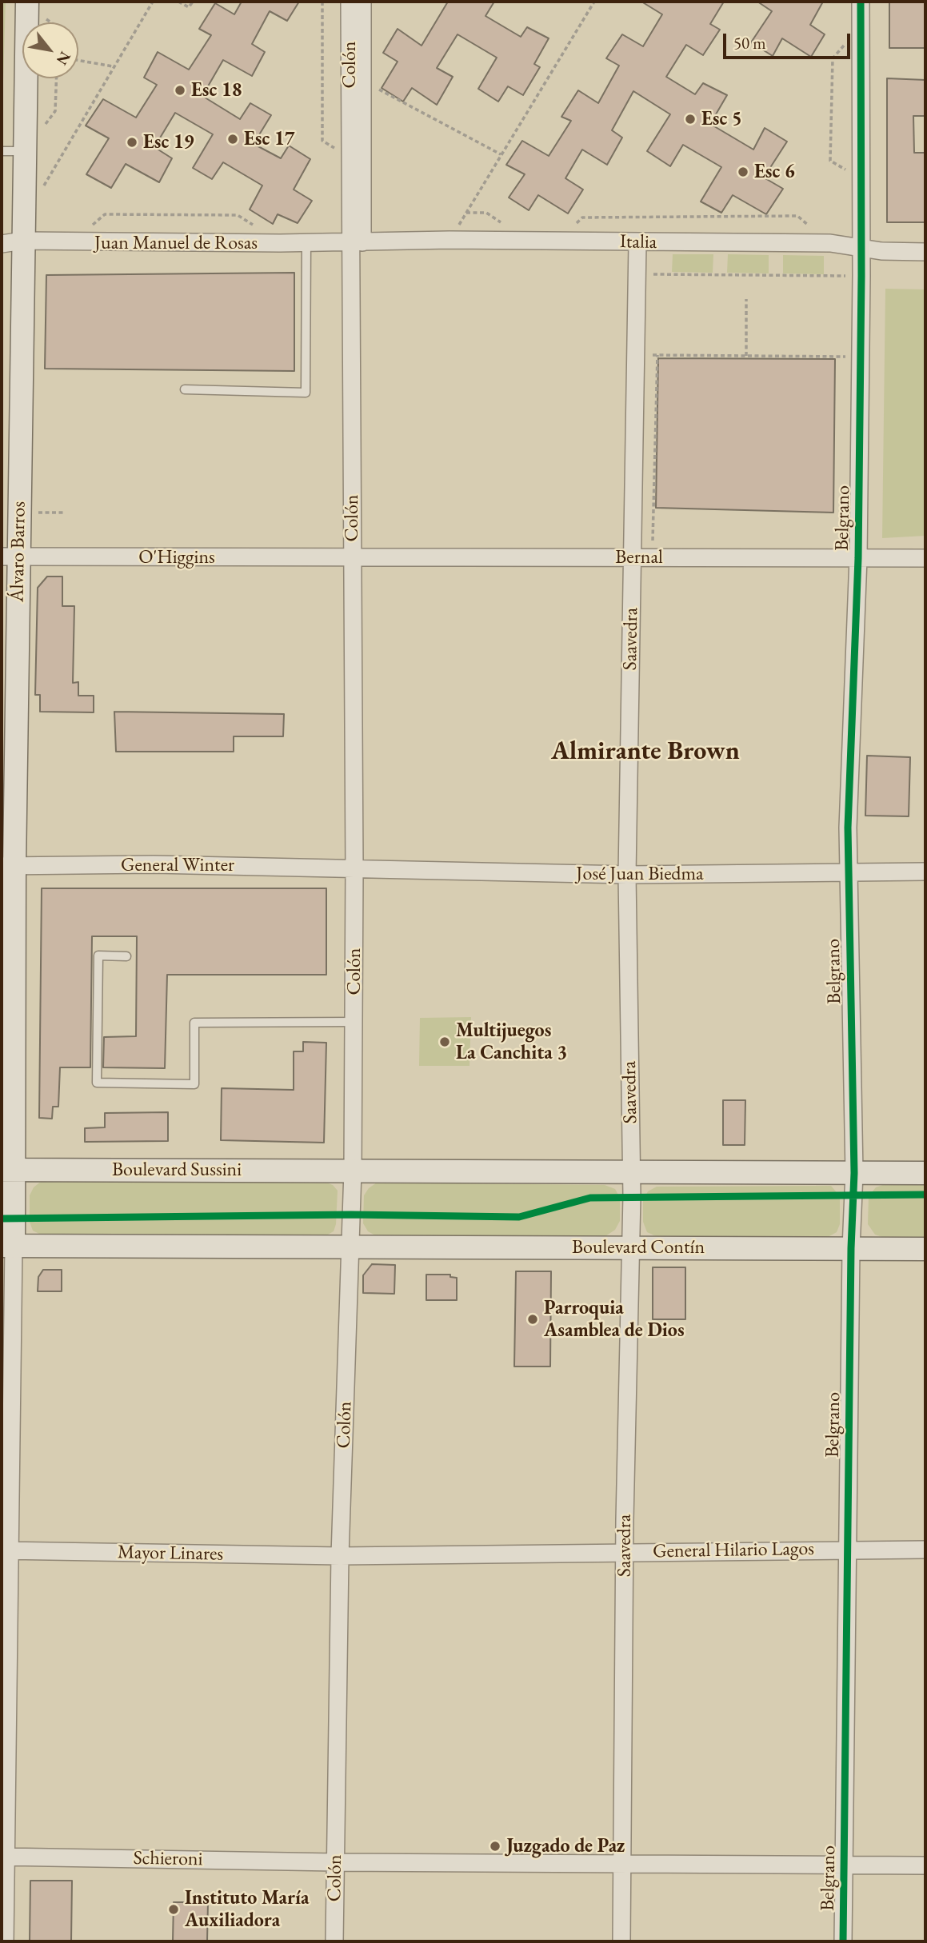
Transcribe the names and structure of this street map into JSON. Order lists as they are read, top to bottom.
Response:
{
  "streets": {
    "main road": ["Álvaro Barros", "Boulevard Sussini", "Boulevard Contín"],
    "street": [
      "Colón",
      "Italia",
      "Juan Manuel de Rosas",
      "Belgrano",
      "O'Higgins",
      "Bernal",
      "Saavedra",
      "General Winter",
      "José Juan Biedma",
      "General Hilario Lagos",
      "Mayor Linares",
      "Schieroni"
    ]
  },
  "crossings": [
    ["Colón", "Italia"],
    ["Colón", "Juan Manuel de Rosas"],
    ["Colón", "O'Higgins"],
    ["Colón", "Bernal"],
    ["Colón", "General Winter"],
    ["Colón", "José Juan Biedma"],
    ["Colón", "Boulevard Sussini"],
    ["Colón", "Boulevard Contín"],
    ["Colón", "General Hilario Lagos"],
    ["Colón", "Mayor Linares"],
    ["Colón", "Schieroni"],
    ["Italia", "Juan Manuel de Rosas"],
    ["Italia", "Belgrano"],
    ["Italia", "Saavedra"],
    ["Juan Manuel de Rosas", "Álvaro Barros"],
    ["Belgrano", "Bernal"],
    ["Belgrano", "José Juan Biedma"],
    ["Belgrano", "Boulevard Contín"],
    ["Belgrano", "General Hilario Lagos"],
    ["Belgrano", "Schieroni"],
    ["Álvaro Barros", "O'Higgins"],
    ["Álvaro Barros", "General Winter"],
    ["Álvaro Barros", "Boulevard Sussini"],
    ["Álvaro Barros", "Mayor Linares"],
    ["Álvaro Barros", "Schieroni"],
    ["O'Higgins", "Bernal"],
    ["Bernal", "Saavedra"],
    ["Saavedra", "José Juan Biedma"],
    ["Saavedra", "Boulevard Contín"],
    ["Saavedra", "General Hilario Lagos"],
    ["Saavedra", "Schieroni"],
    ["General Winter", "José Juan Biedma"],
    ["General Hilario Lagos", "Mayor Linares"]
  ],
  "districts": ["Almirante Brown"],
  "places": [
    "Esc 18",
    "Esc 5",
    "Esc 17",
    "Esc 19",
    "Esc 6",
    "Multijuegos La Canchita 3",
    "Parroquia Asamblea de Dios",
    "Juzgado de Paz",
    "Instituto María Auxiliadora"
  ],
  "scale_bar": "50 m",
  "north": "bottom right"
}
